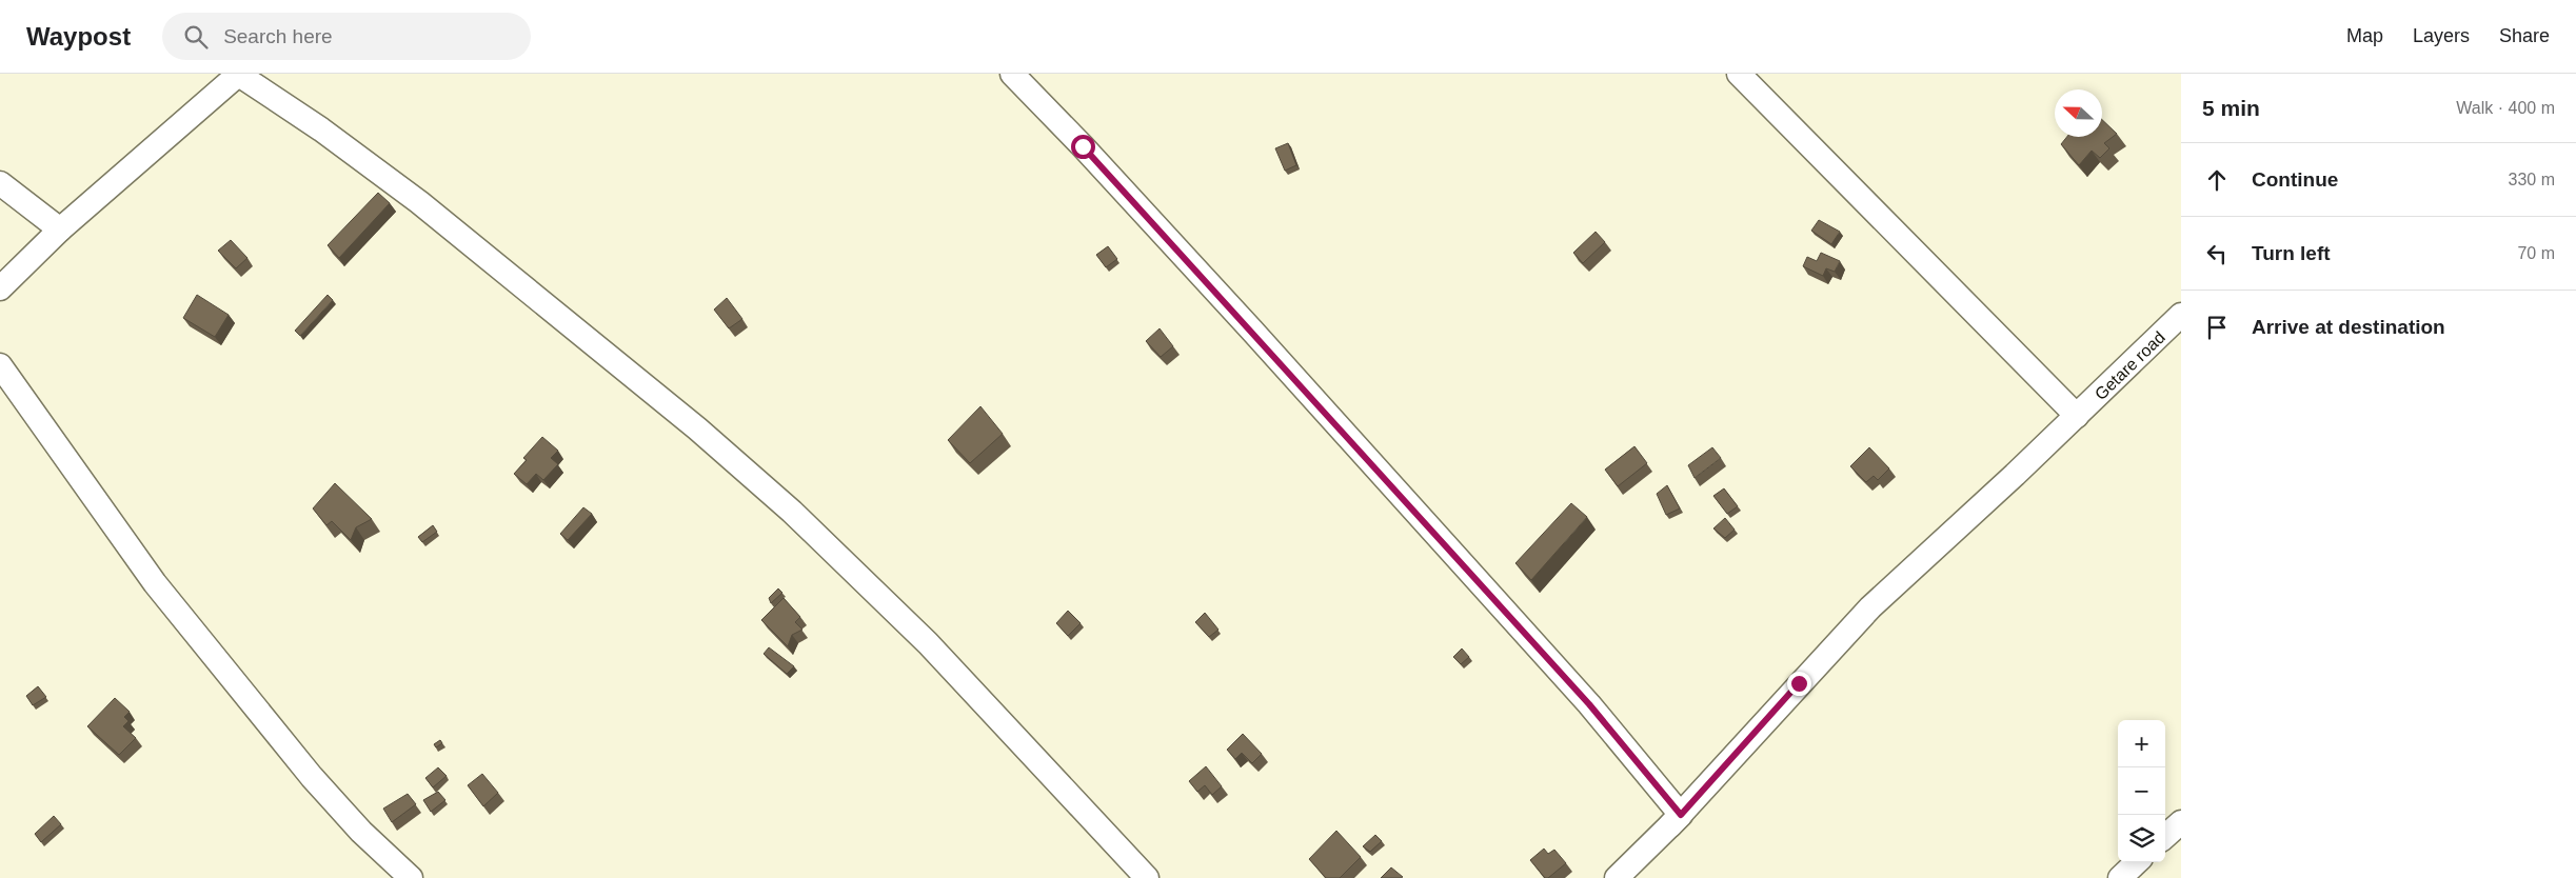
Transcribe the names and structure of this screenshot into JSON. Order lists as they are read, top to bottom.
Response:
{
  "streets": {
    "street": ["Getare road"]
  },
  "north": "left",
  "page": {
    "header": "Waypost",
    "search": "Search here",
    "nav": ["Map", "Layers", "Share"],
    "heading": ["5 min", "Walk · 400 m"],
    "list": [
      ["Continue", "330 m"],
      ["Turn left", "70 m"],
      "Arrive at destination"
    ],
    "map_buttons": ["+", "−"]
  }
}
